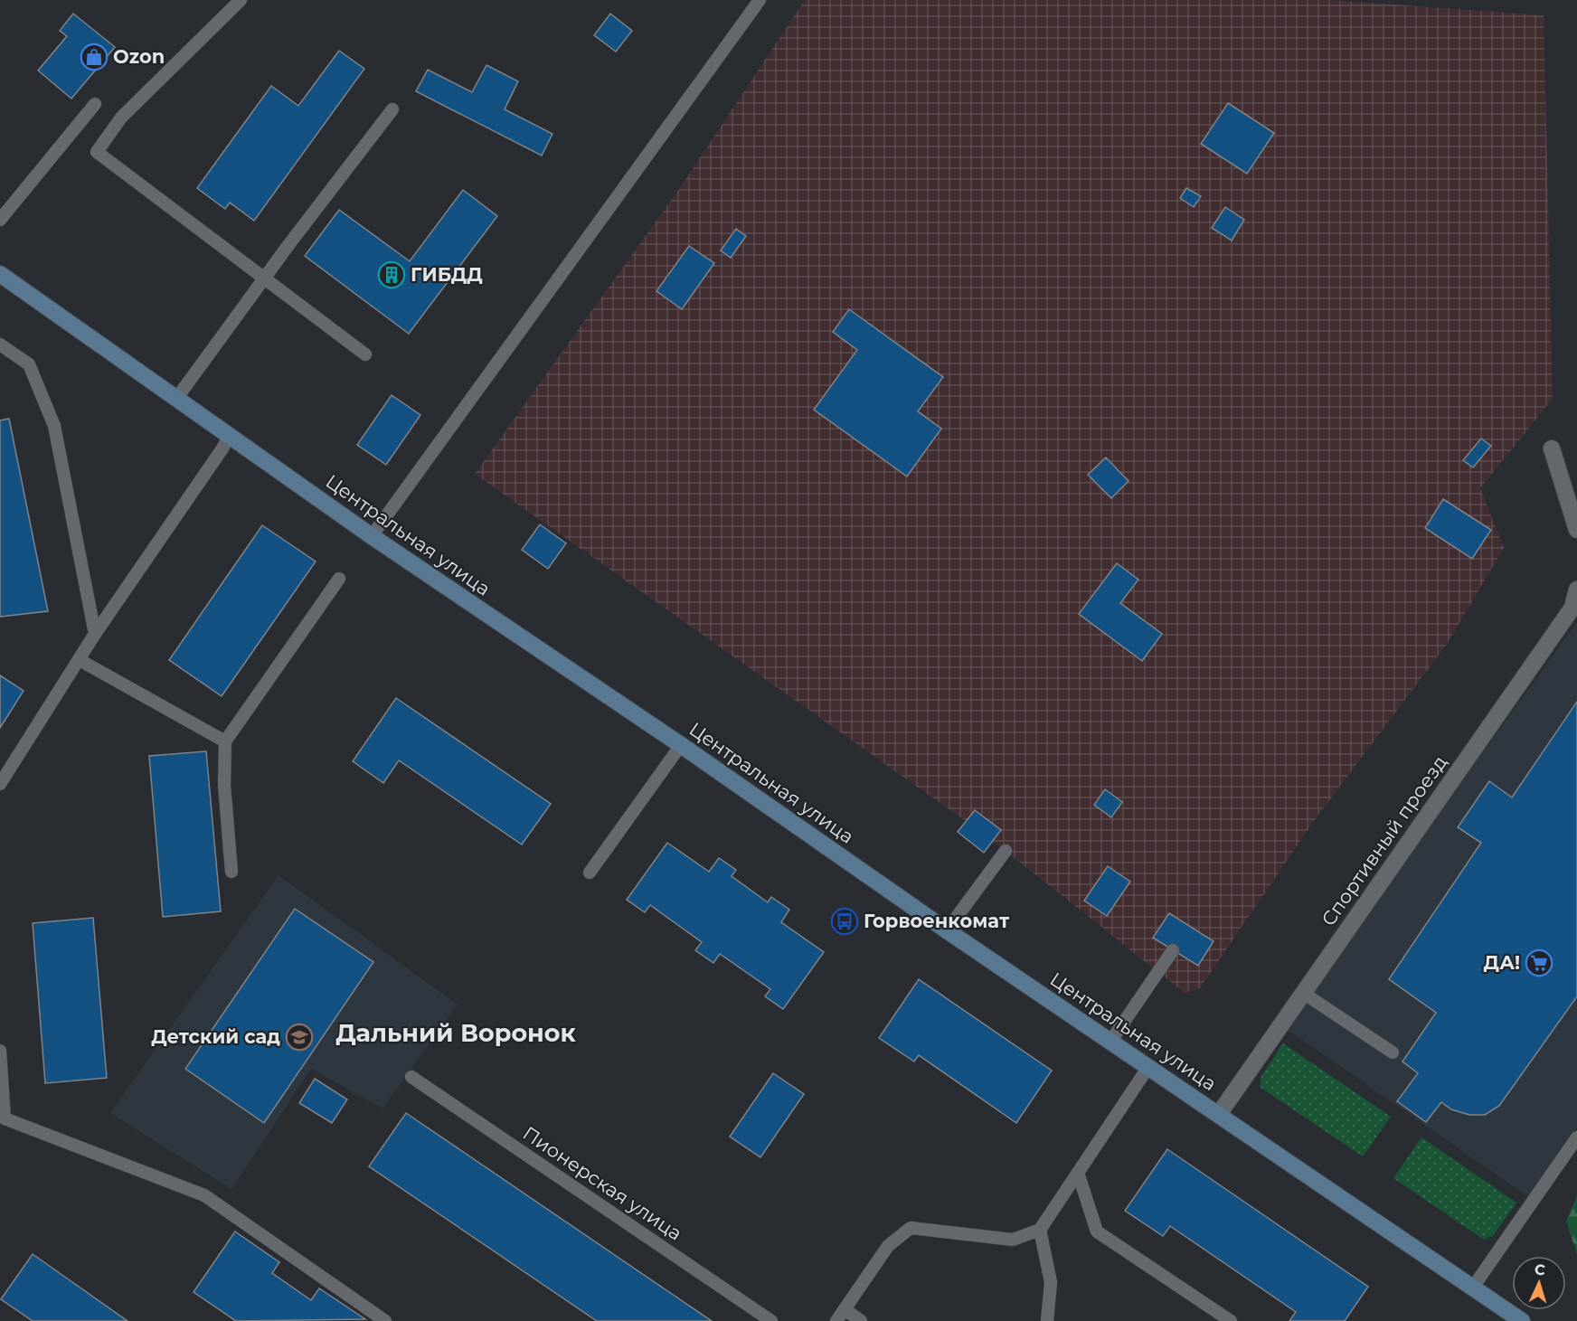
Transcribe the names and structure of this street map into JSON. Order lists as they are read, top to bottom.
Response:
{
  "streets": {
    "main road": ["Центральная улица"],
    "street": ["Спортивный проезд"],
    "lane": ["Пионерская улица"]
  },
  "crossings": [
    ["Центральная улица", "Спортивный проезд"]
  ],
  "districts": ["Дальний Воронок"],
  "places": {
    "shop": ["Ozon"],
    "building": ["ГИБДД"],
    "bus stop": ["Горвоенкомат"],
    "supermarket": ["ДА!"],
    "school or university": ["Детский сад"]
  },
  "north": "top"
}
